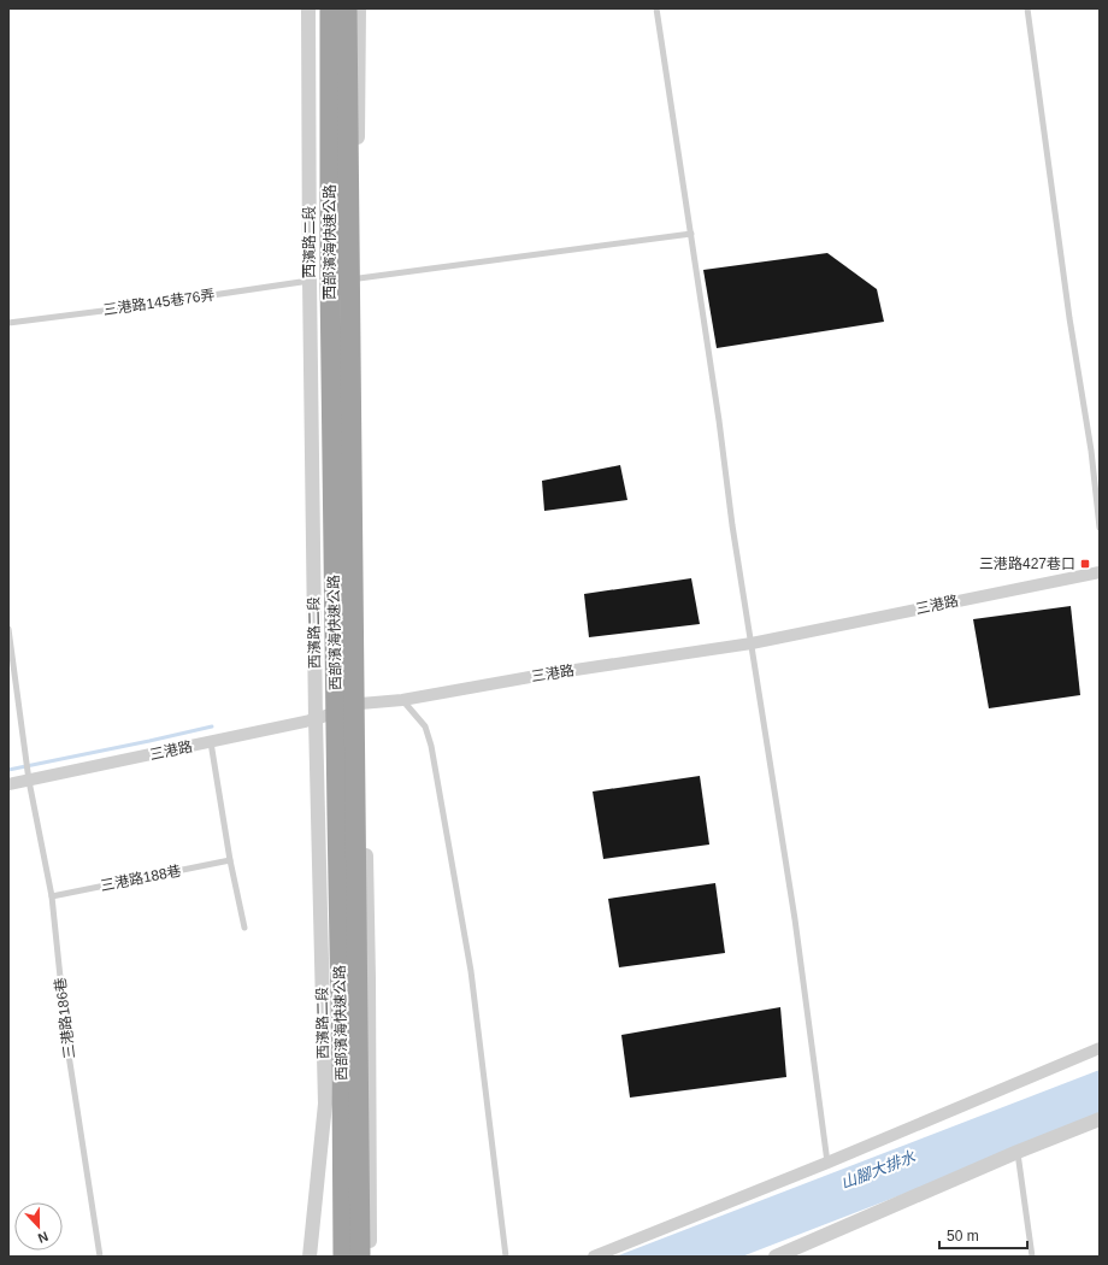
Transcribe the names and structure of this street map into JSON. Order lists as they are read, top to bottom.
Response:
{
  "streets": {
    "highway": ["西部濱海快速公路"],
    "street": ["西濱路二段", "三港路"],
    "lane": ["三港路145巷76弄", "三港路188巷", "三港路186巷"]
  },
  "crossings": [
    ["西濱路二段", "三港路145巷76弄"],
    ["西濱路二段", "三港路"],
    ["三港路", "三港路186巷"],
    ["三港路188巷", "三港路186巷"]
  ],
  "water": ["山腳大排水"],
  "places": {
    "transit": ["三港路427巷口"]
  },
  "scale_bar": "50 m",
  "north": "bottom"
}
